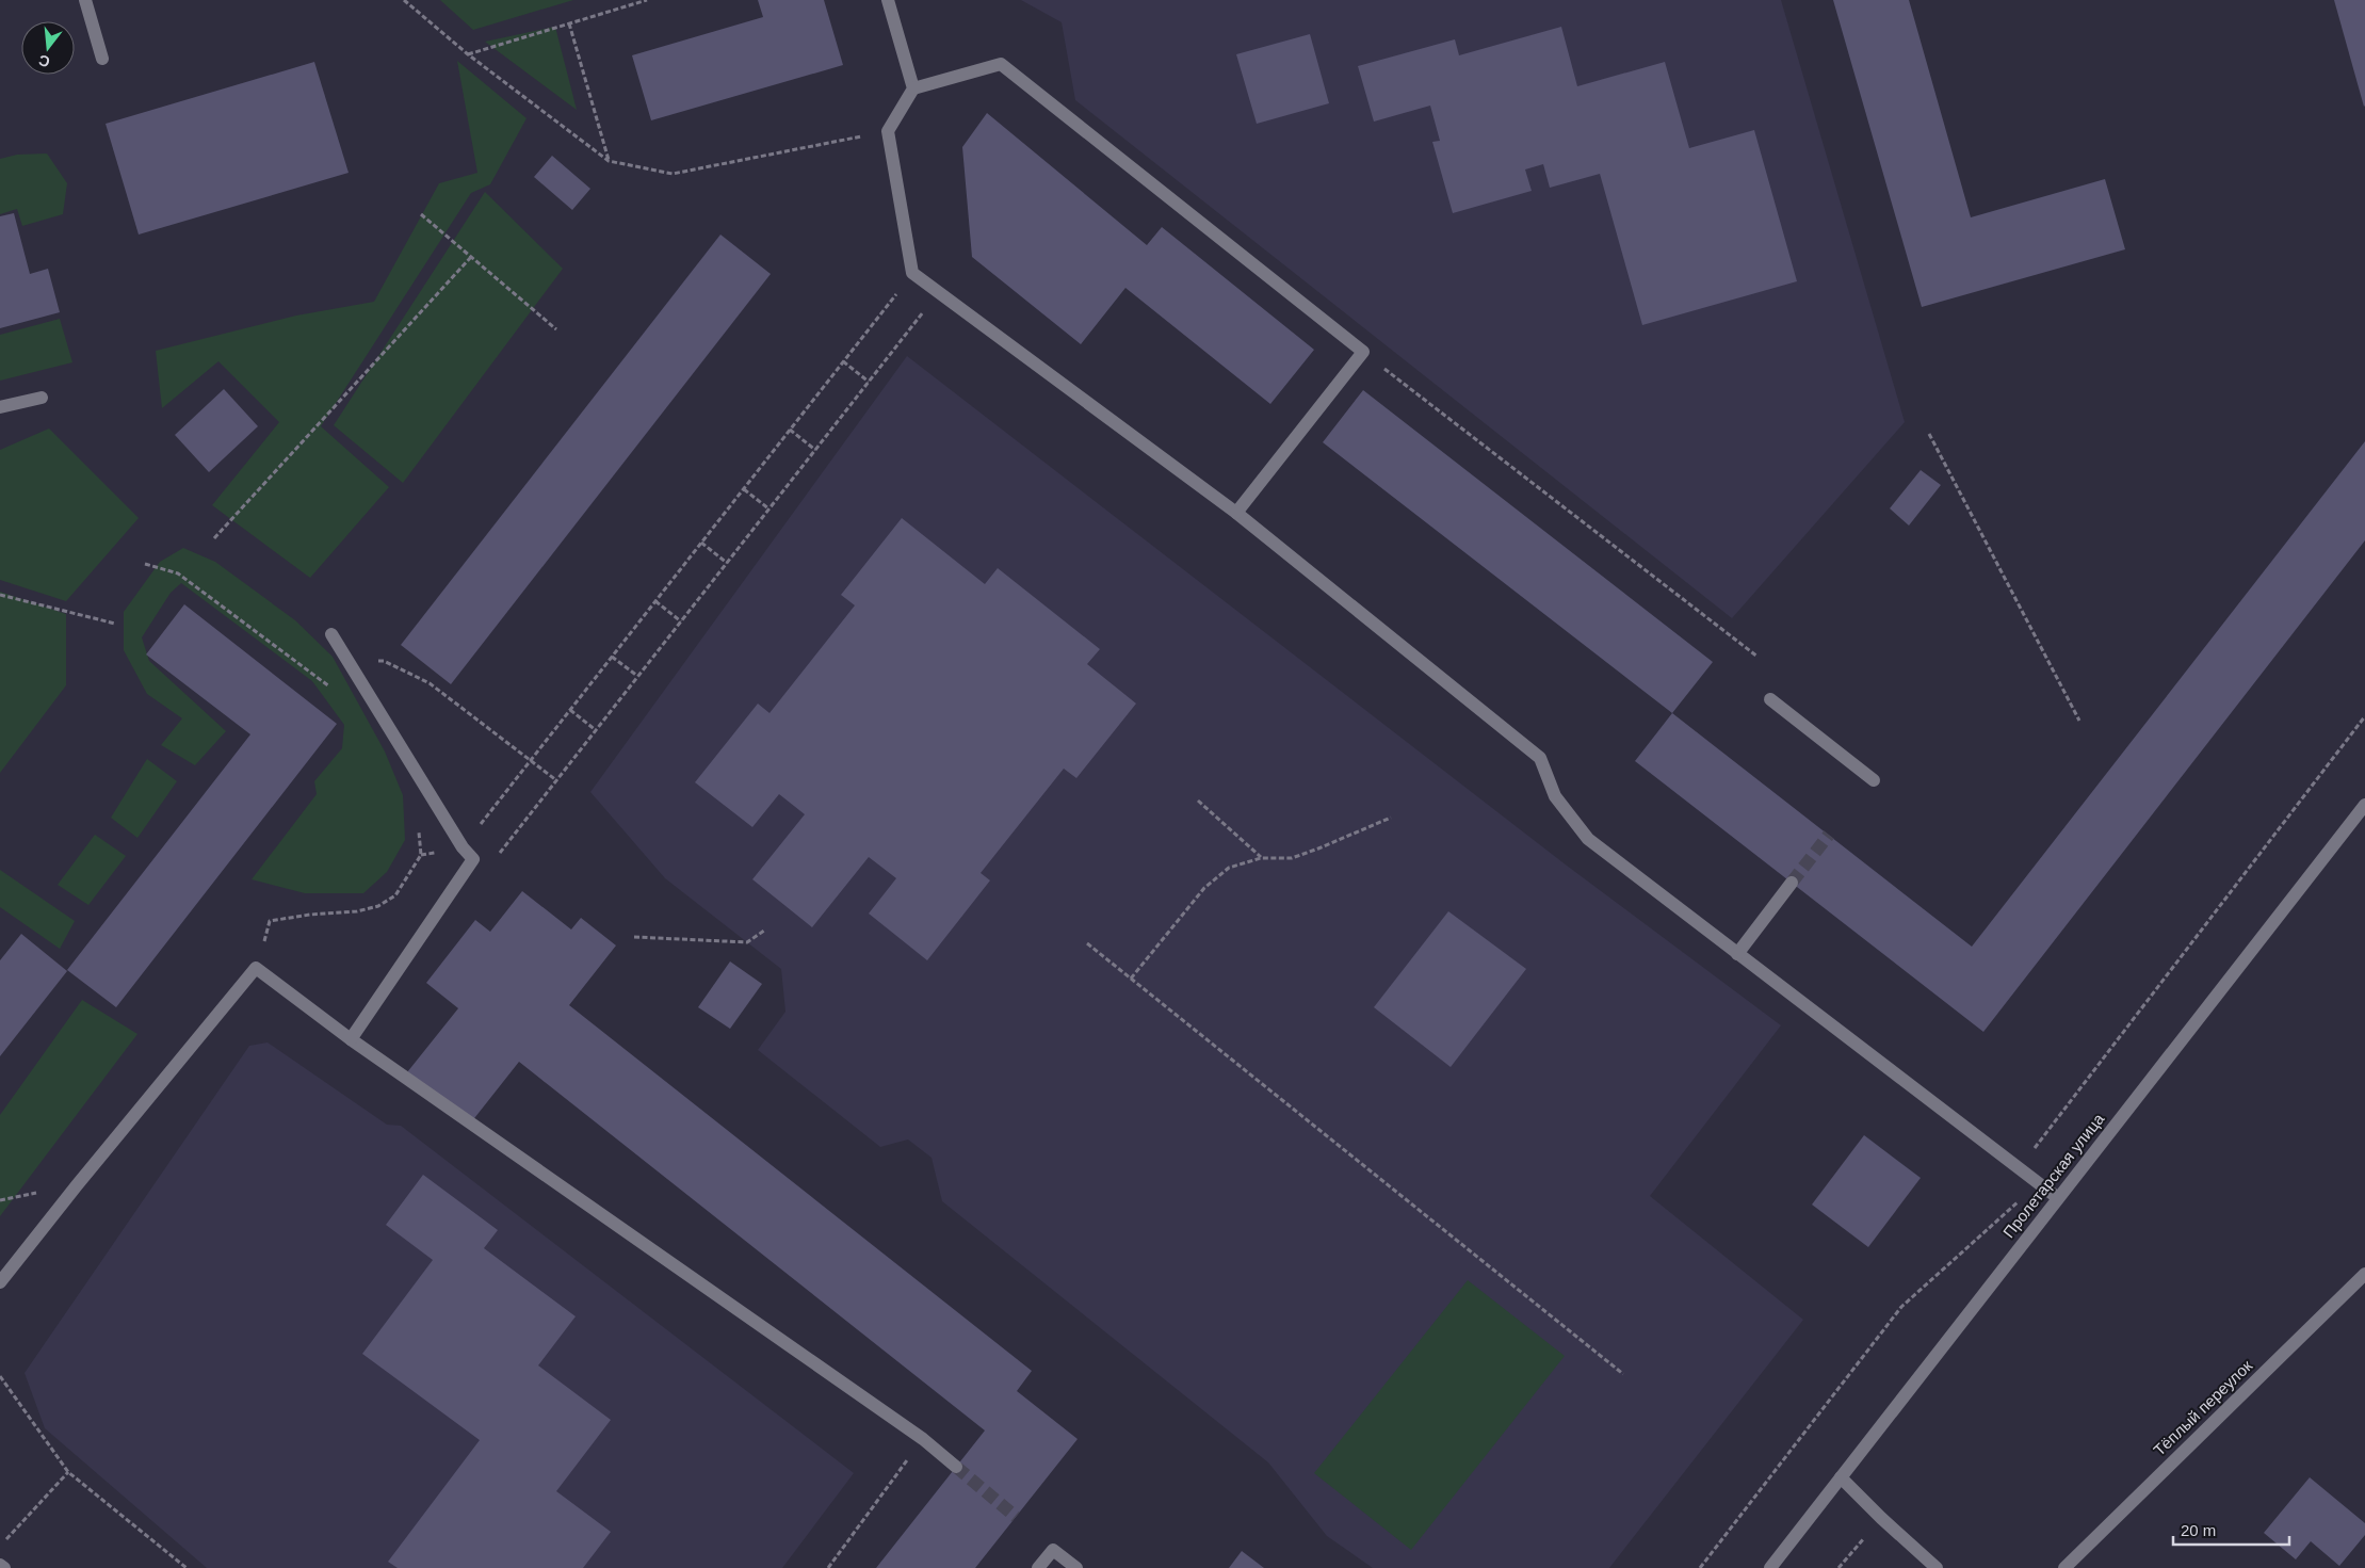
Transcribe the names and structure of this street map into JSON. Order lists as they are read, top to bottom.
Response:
{
  "streets": {
    "street": ["Пролетарская улица", "Тёплый переулок"]
  },
  "scale_bar": "20 m",
  "north": "bottom"
}
